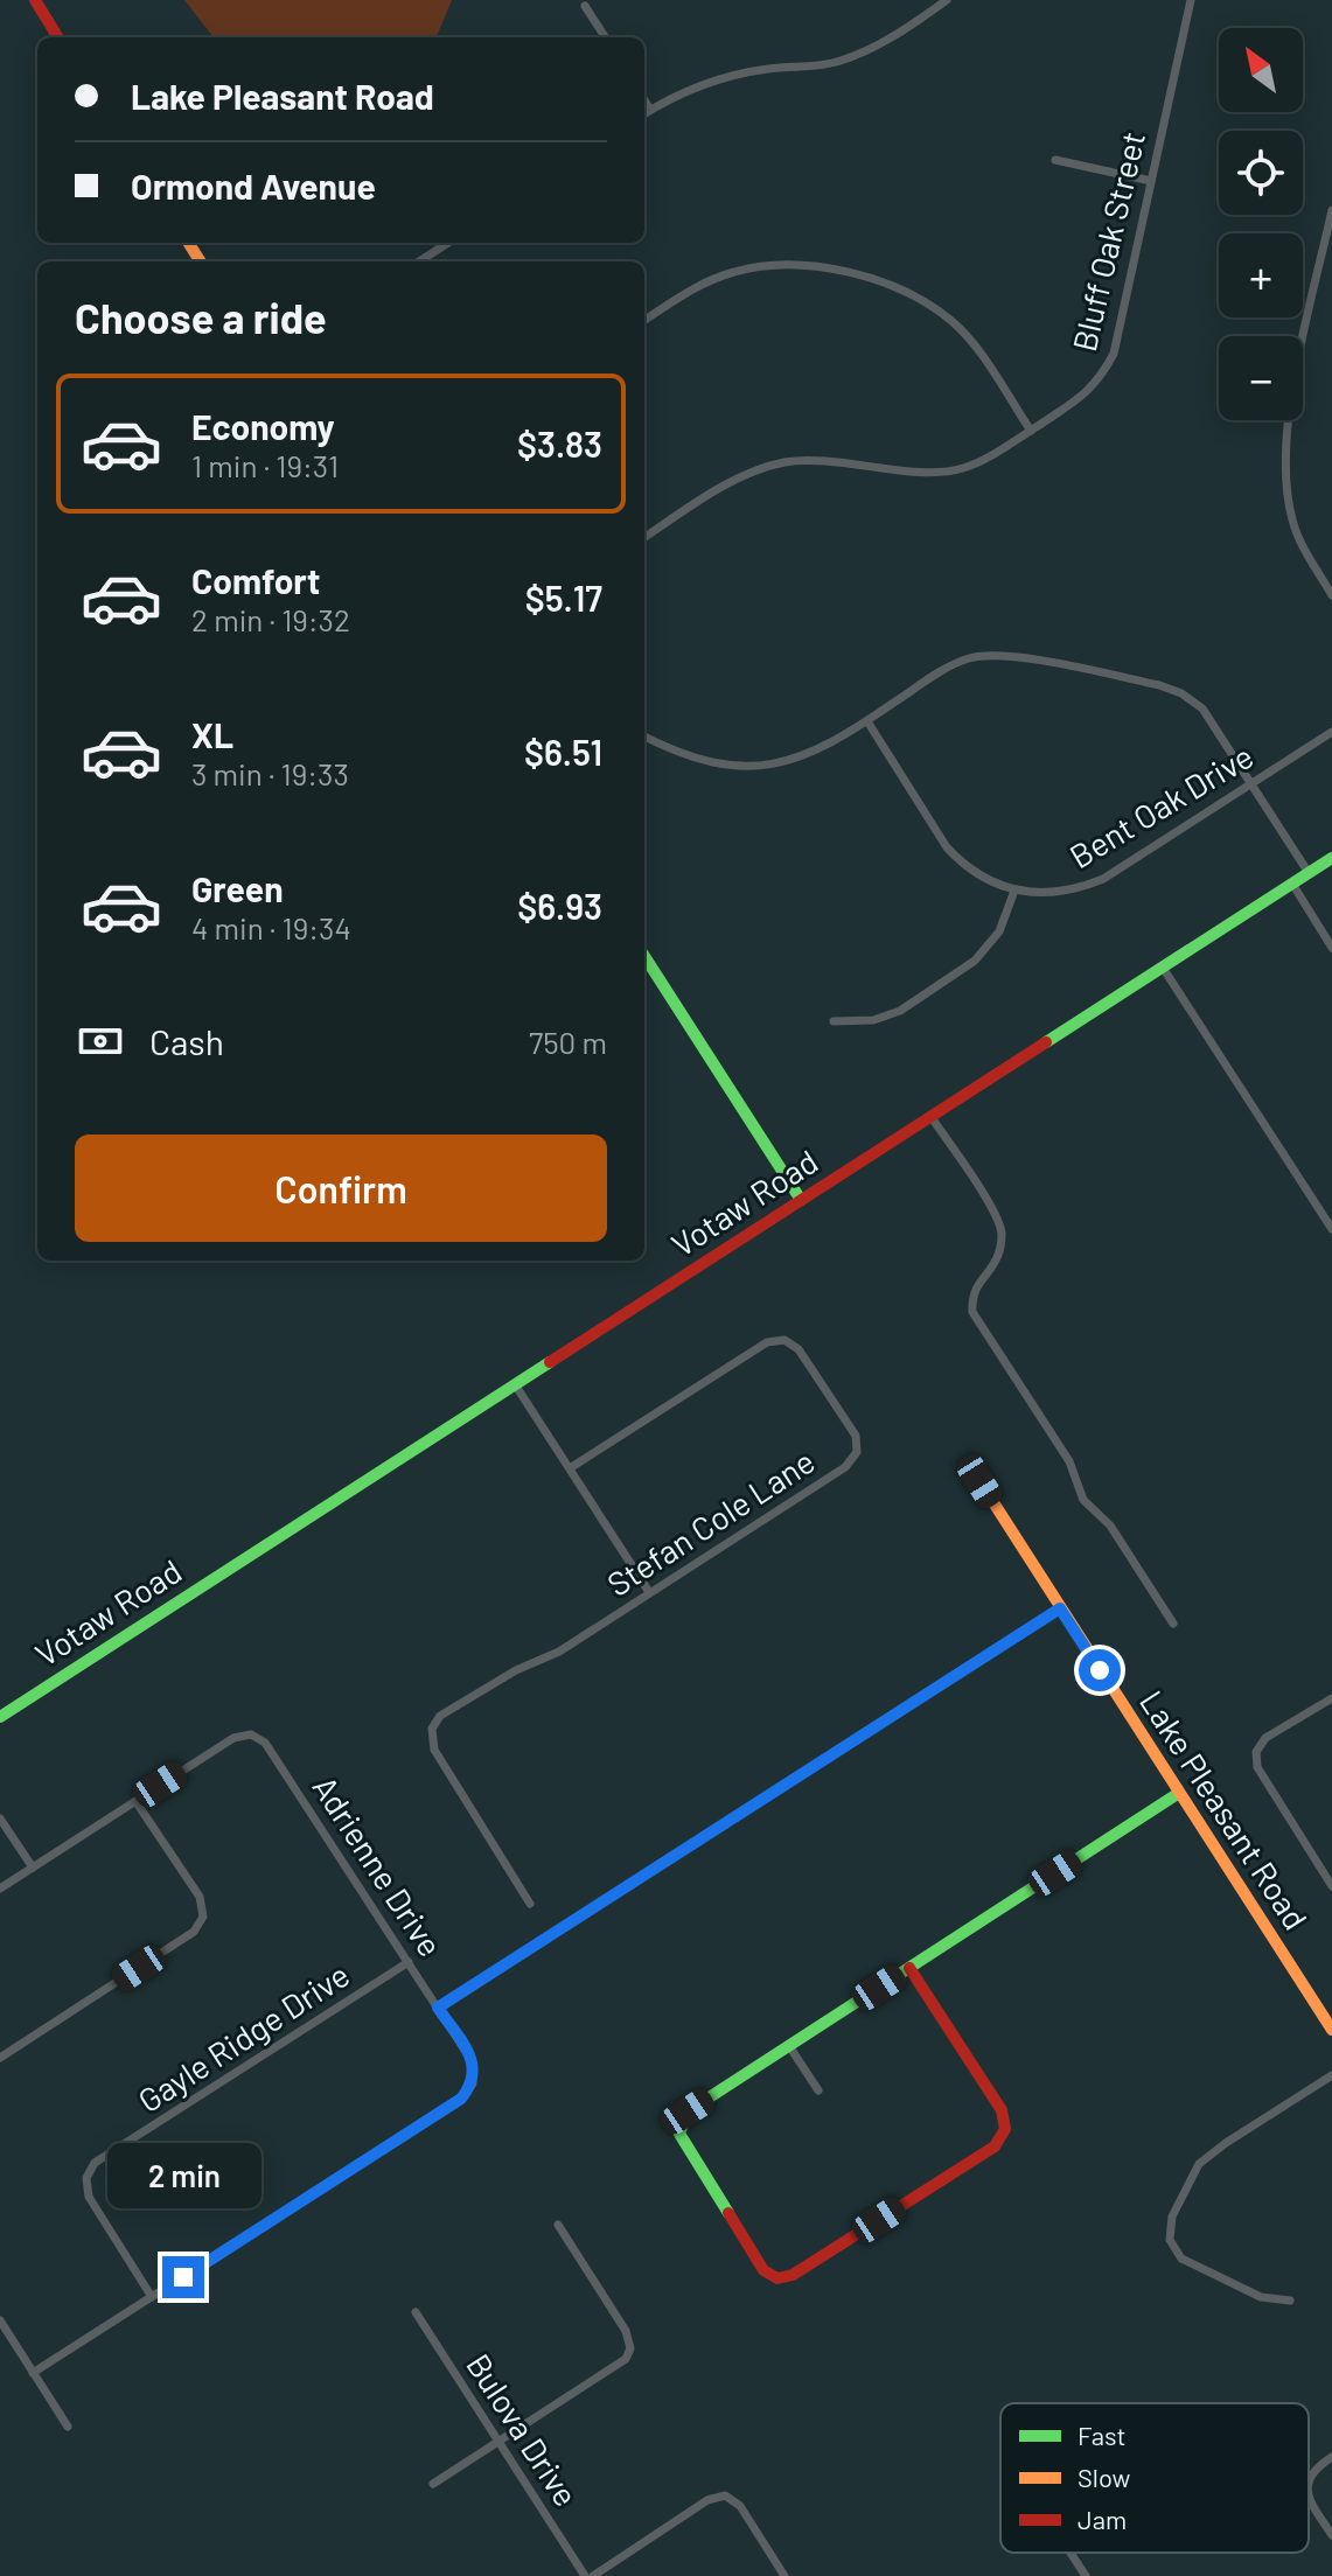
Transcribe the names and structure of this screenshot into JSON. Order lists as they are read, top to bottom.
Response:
{
  "streets": {
    "street": [
      "Bluff Oak Street",
      "Bent Oak Drive",
      "Votaw Road",
      "Stefan Cole Lane",
      "Lake Pleasant Road",
      "Adrienne Drive",
      "Gayle Ridge Drive",
      "Bulova Drive"
    ]
  },
  "crossings": [
    ["Adrienne Drive", "Gayle Ridge Drive"]
  ],
  "legend": ["Fast", "Slow", "Jam"],
  "north": "top left",
  "page": {
    "map_buttons": ["+", "−"],
    "banner": ["Lake Pleasant Road", "Ormond Avenue"],
    "heading": "Choose a ride",
    "list": [
      {
        "name": "Economy",
        "note": "1 min · 19:31",
        "value": "$3.83"
      },
      {
        "name": "Comfort",
        "note": "2 min · 19:32",
        "value": "$5.17"
      },
      {
        "name": "XL",
        "note": "3 min · 19:33",
        "value": "$6.51"
      },
      {
        "name": "Green",
        "note": "4 min · 19:34",
        "value": "$6.93"
      }
    ],
    "pay": ["Cash", "750 m"],
    "buttons": "Confirm",
    "bubble": "2 min"
  }
}
